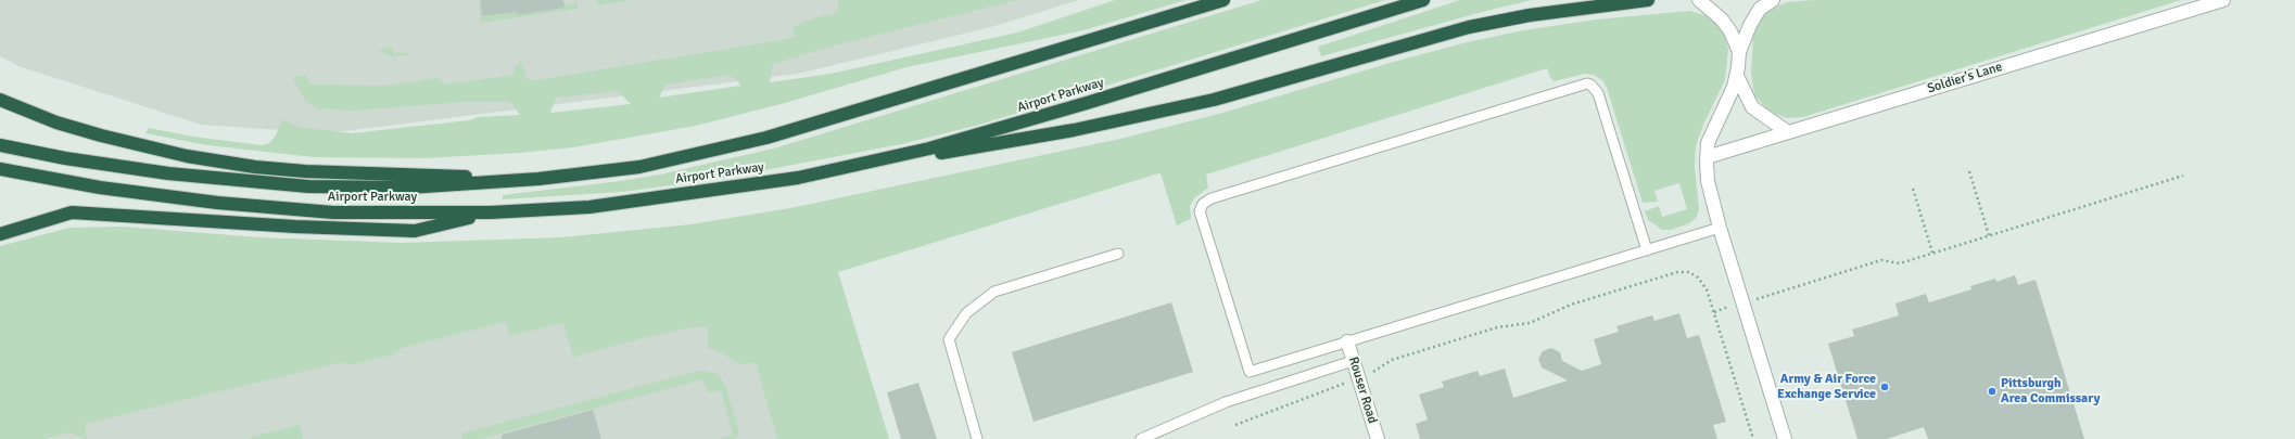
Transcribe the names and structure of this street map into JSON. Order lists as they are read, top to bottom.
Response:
{
  "streets": {
    "highway": ["Airport Parkway"],
    "street": ["Soldier's Lane", "Rouser Road"]
  },
  "places": ["Army & Air Force Exchange Service", "Pittsburgh Area Commissary"]
}
